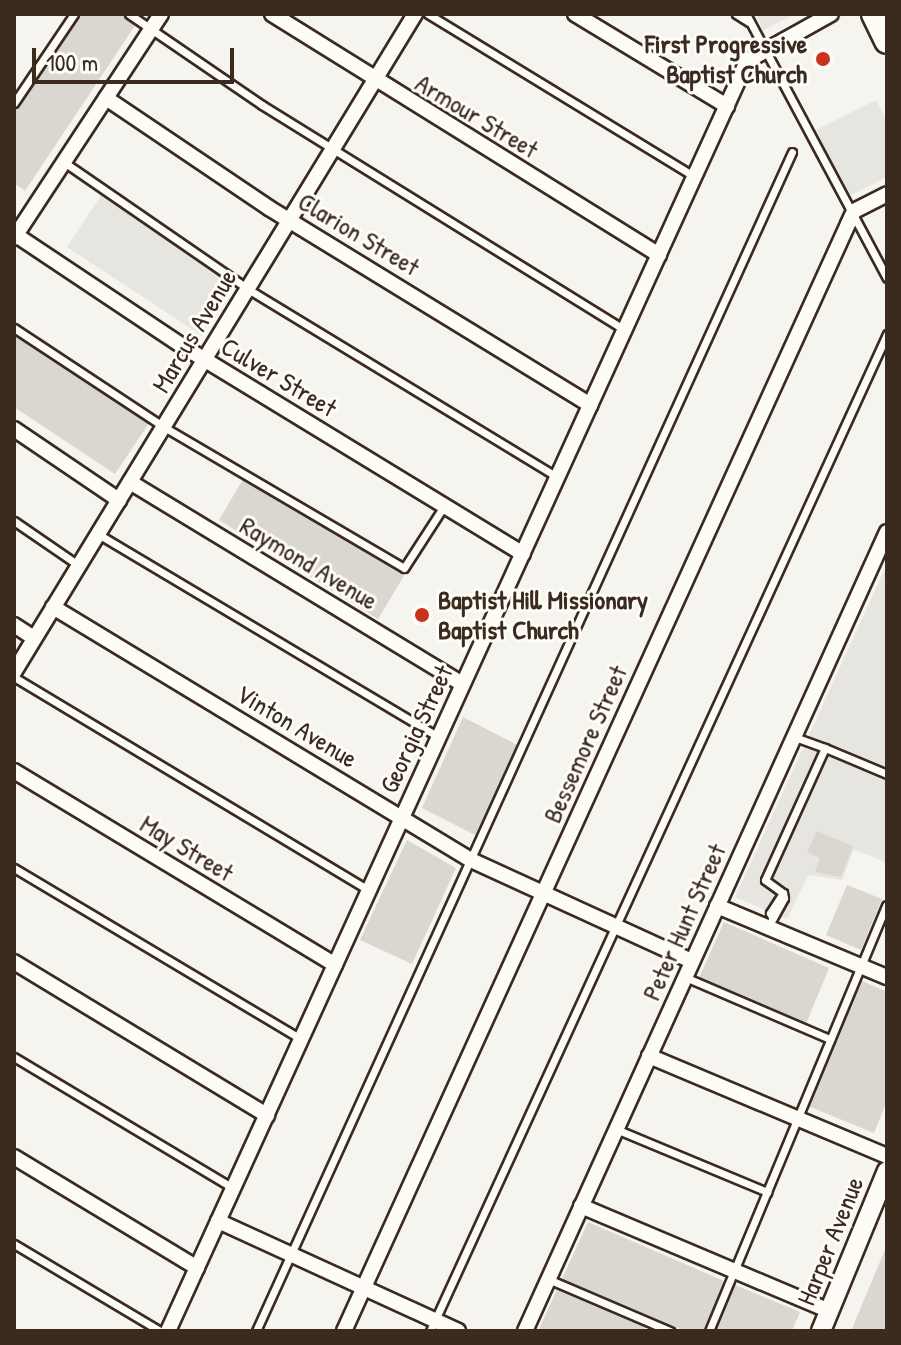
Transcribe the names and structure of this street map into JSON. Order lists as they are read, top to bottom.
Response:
{
  "streets": {
    "street": [
      "Armour Street",
      "Clarion Street",
      "Marcus Avenue",
      "Culver Street",
      "Raymond Avenue",
      "Vinton Avenue",
      "Georgia Street",
      "Bessemore Street",
      "May Street",
      "Peter Hunt Street",
      "Harper Avenue"
    ]
  },
  "crossings": [
    ["Armour Street", "Marcus Avenue"],
    ["Armour Street", "Georgia Street"],
    ["Clarion Street", "Marcus Avenue"],
    ["Clarion Street", "Georgia Street"],
    ["Marcus Avenue", "Culver Street"],
    ["Marcus Avenue", "Raymond Avenue"],
    ["Marcus Avenue", "Vinton Avenue"],
    ["Culver Street", "Georgia Street"],
    ["Raymond Avenue", "Georgia Street"],
    ["Vinton Avenue", "Georgia Street"],
    ["Vinton Avenue", "Bessemore Street"],
    ["Vinton Avenue", "Peter Hunt Street"],
    ["Georgia Street", "May Street"]
  ],
  "places": ["First Progressive Baptist Church", "Baptist Hill Missionary Baptist Church"],
  "scale_bar": "100 m"
}
